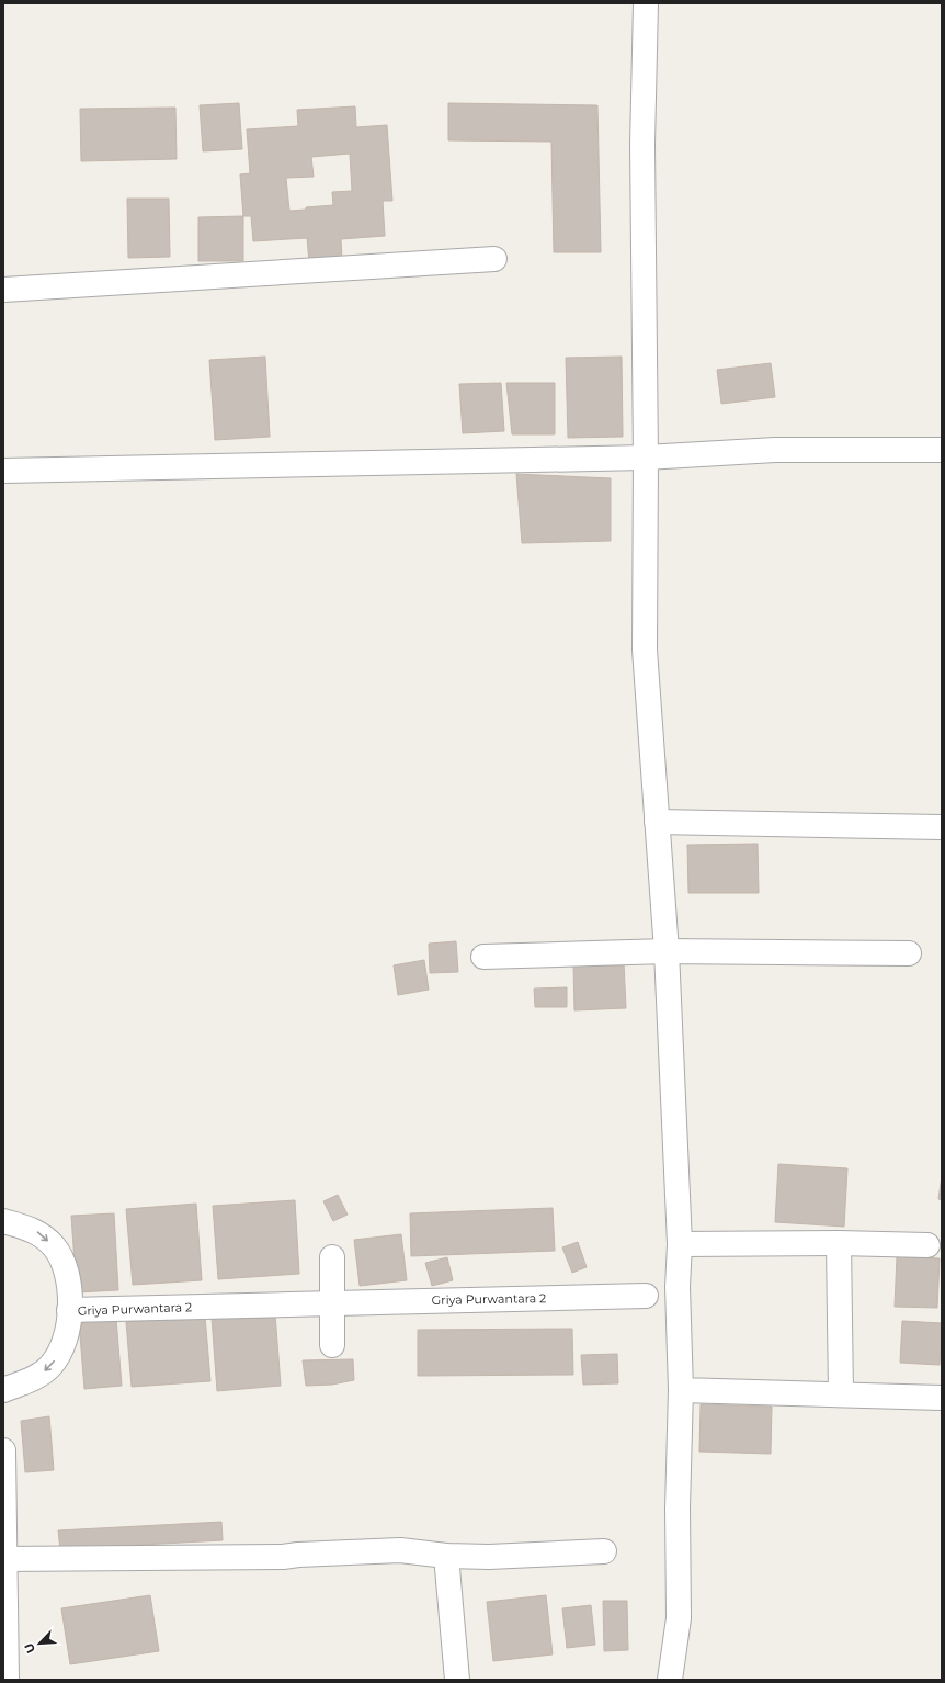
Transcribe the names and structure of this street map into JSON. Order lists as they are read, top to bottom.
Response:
{
  "streets": {
    "street": ["Griya Purwantara 2"]
  },
  "north": "bottom left"
}
